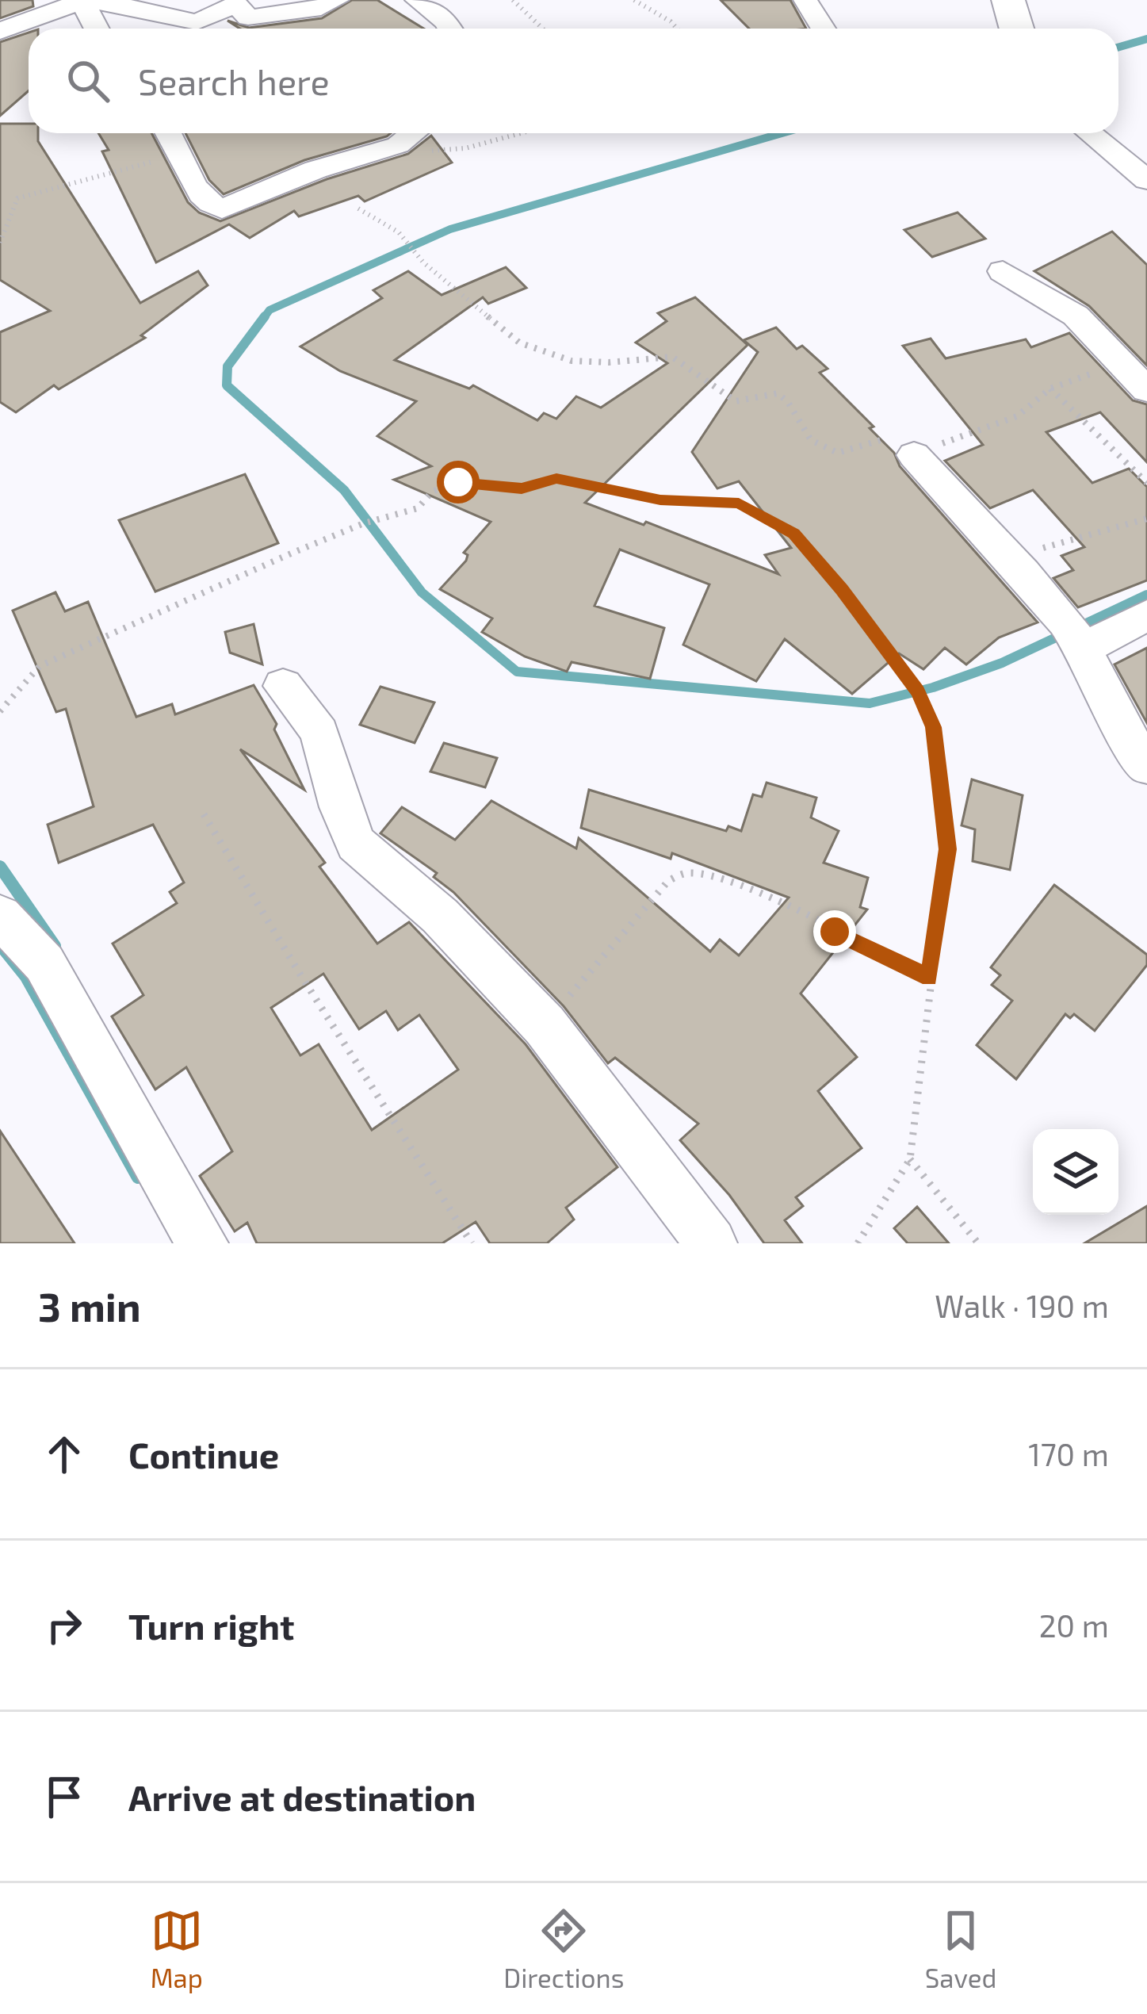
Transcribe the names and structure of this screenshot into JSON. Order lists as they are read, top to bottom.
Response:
{
  "page": {
    "search": "Search here",
    "heading": ["3 min", "Walk · 190 m"],
    "list": [
      ["Continue", "170 m"],
      ["Turn right", "20 m"],
      "Arrive at destination"
    ],
    "nav": ["Map", "Directions", "Saved"]
  }
}
